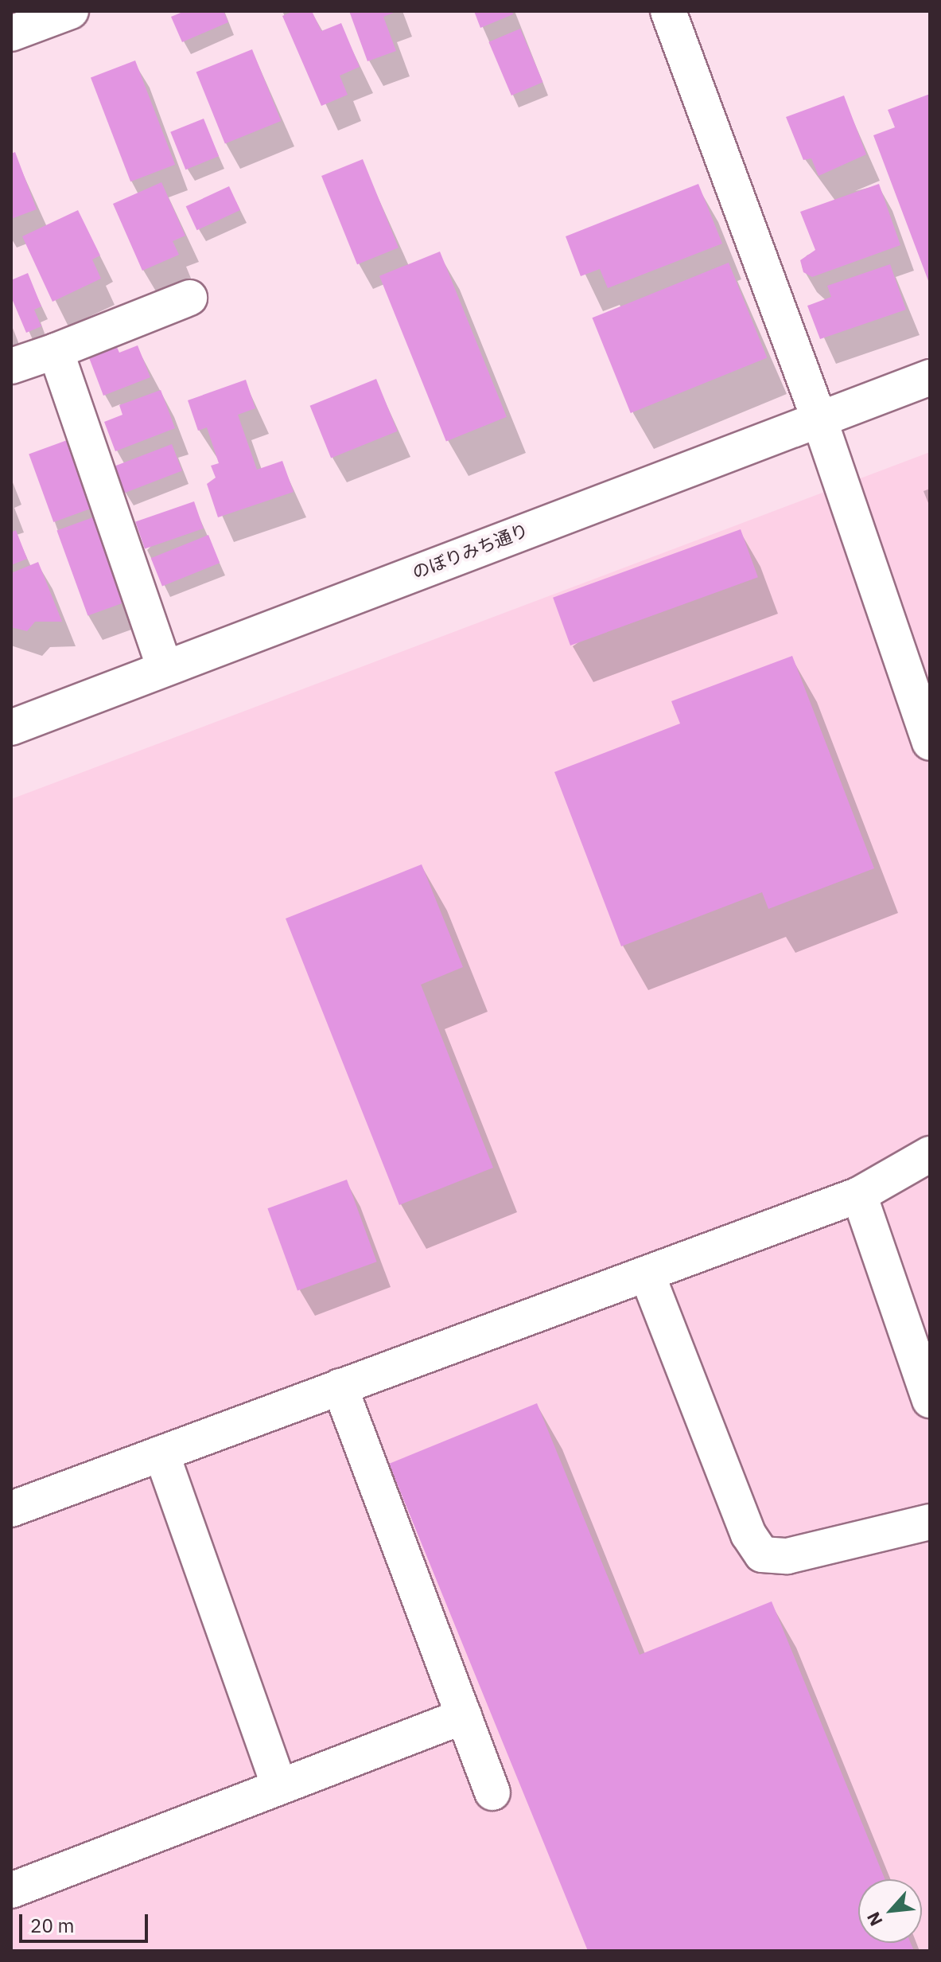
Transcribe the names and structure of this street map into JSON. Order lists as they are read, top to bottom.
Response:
{
  "streets": {
    "street": ["のぼりみち通り"]
  },
  "scale_bar": "20 m",
  "north": "bottom left"
}
